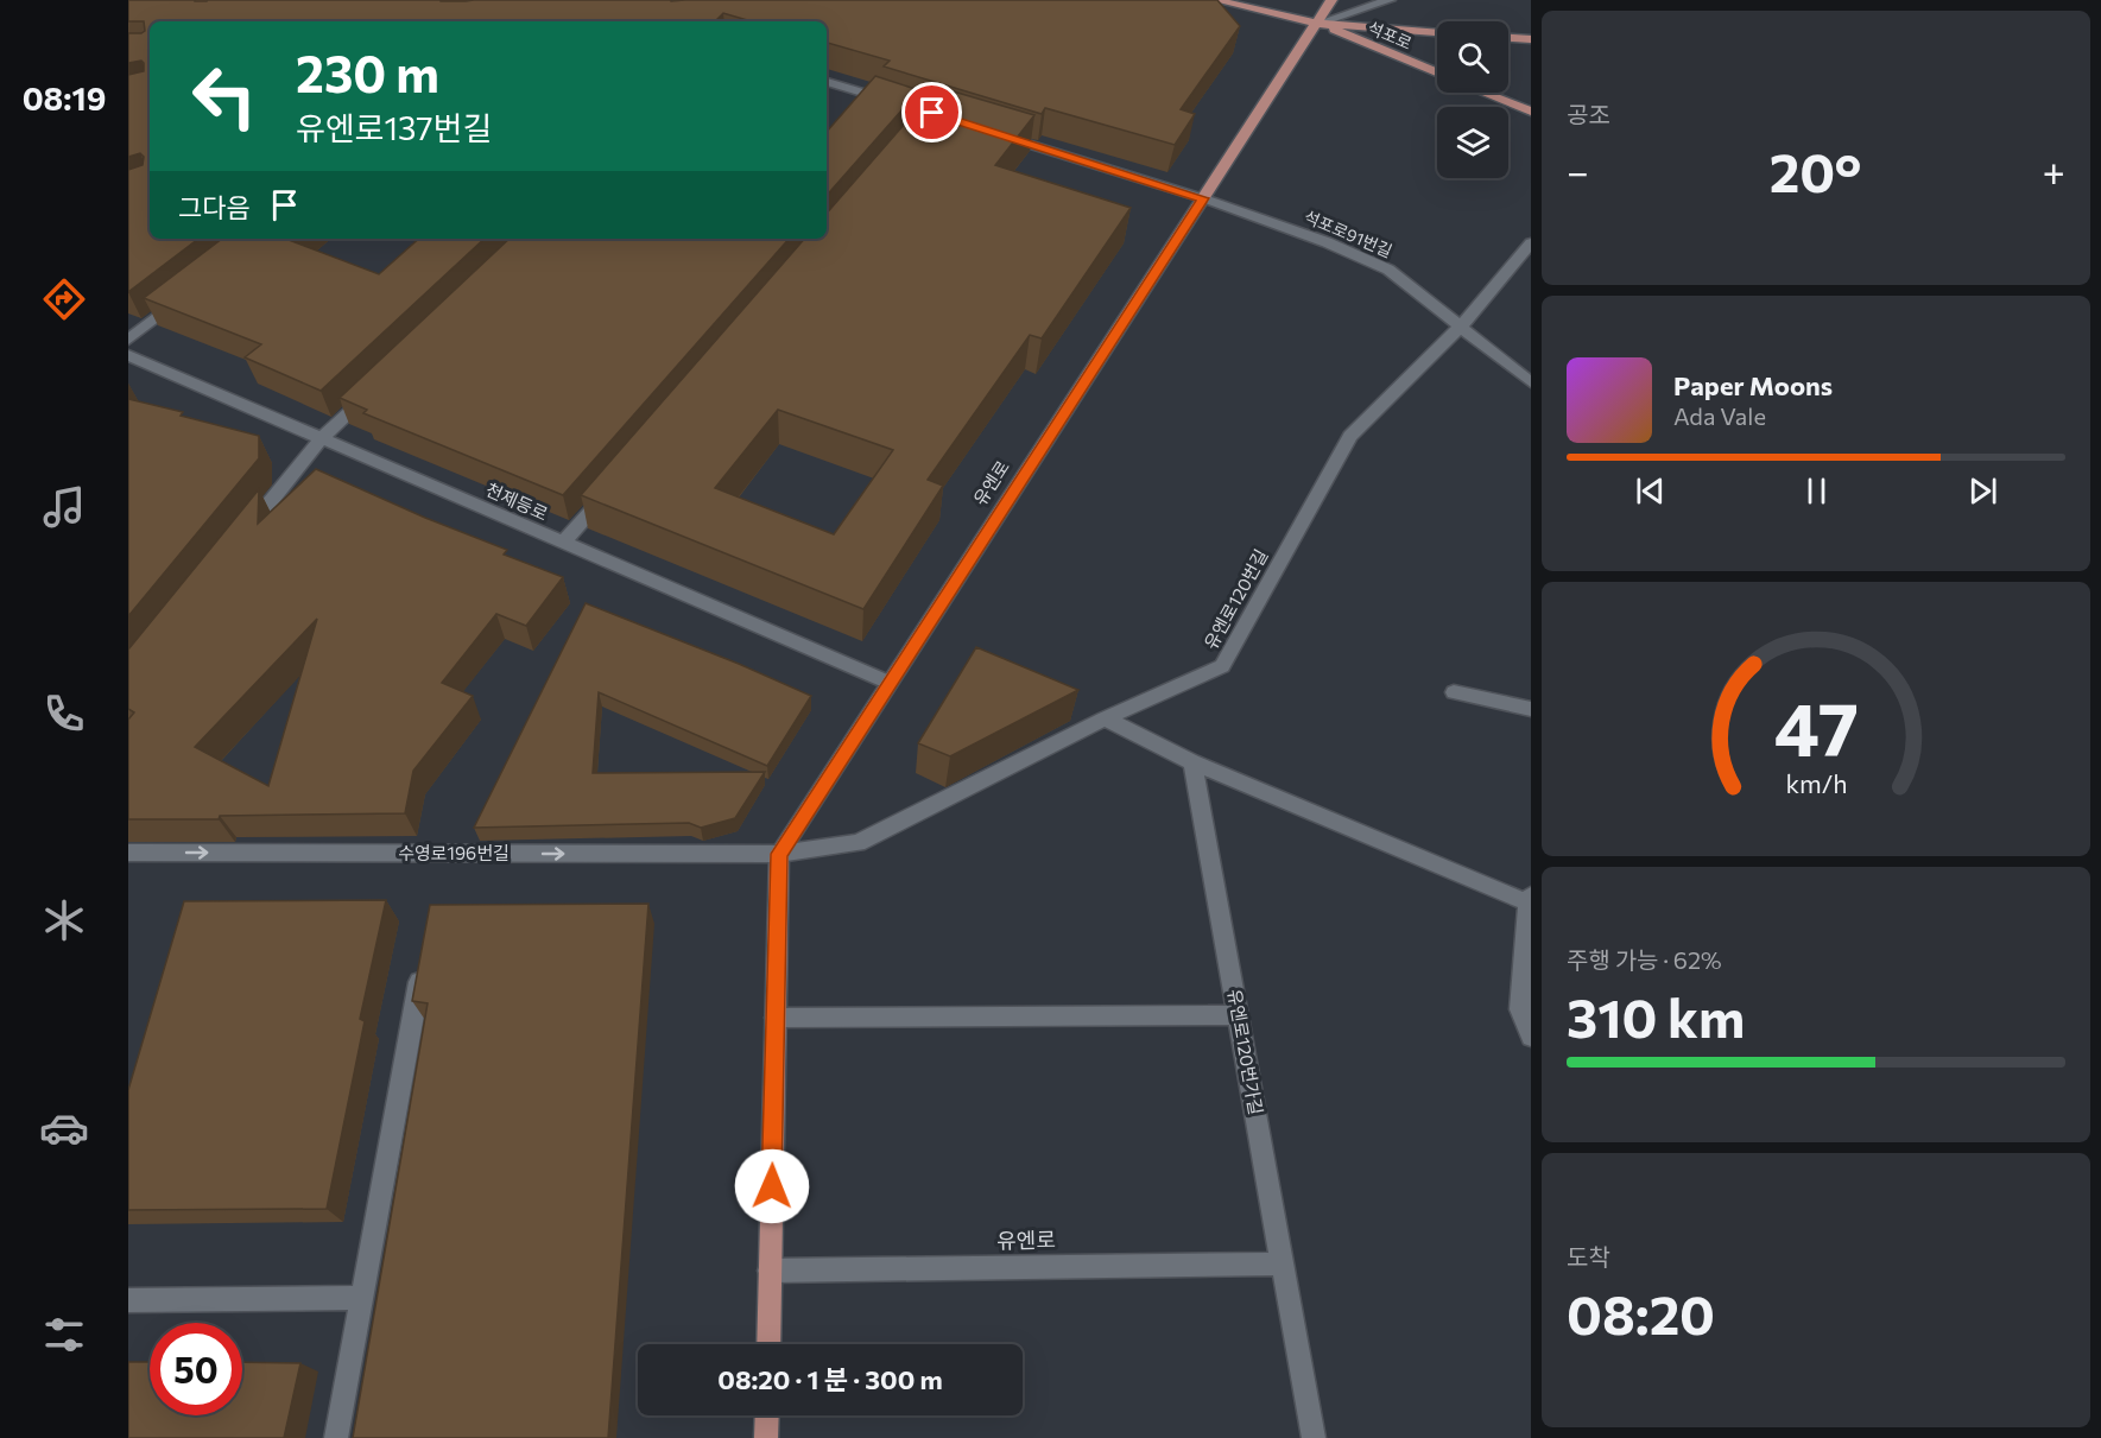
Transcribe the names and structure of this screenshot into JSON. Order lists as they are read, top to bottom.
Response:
{
  "streets": {
    "main road": ["석포로", "유엔로"],
    "street": [
      "석포로91번길",
      "천제등로",
      "유엔로120번길",
      "수영로196번길",
      "유엔로120번가길"
    ]
  },
  "crossings": [
    ["석포로", "유엔로"],
    ["석포로91번길", "유엔로"],
    ["석포로91번길", "유엔로120번길"],
    ["유엔로", "천제등로"],
    ["유엔로", "유엔로120번길"],
    ["유엔로", "수영로196번길"],
    ["유엔로", "유엔로120번가길"],
    ["유엔로120번길", "수영로196번길"]
  ],
  "one_way": ["수영로196번길"],
  "page": {
    "tabs": "08:19",
    "tile": [
      "공조",
      ["주행 가능 · 62%", "310 km"],
      ["도착", "08:20"]
    ],
    "turn": ["230 m", "유엔로137번길"],
    "heat": ["−", "20°", "+"],
    "then": "그다음",
    "song": ["Paper Moons", "Ada Vale"],
    "limit": "50",
    "trip": "08:20 · 1 분 · 300 m",
    "gauge": ["47", "km/h"]
  }
}
